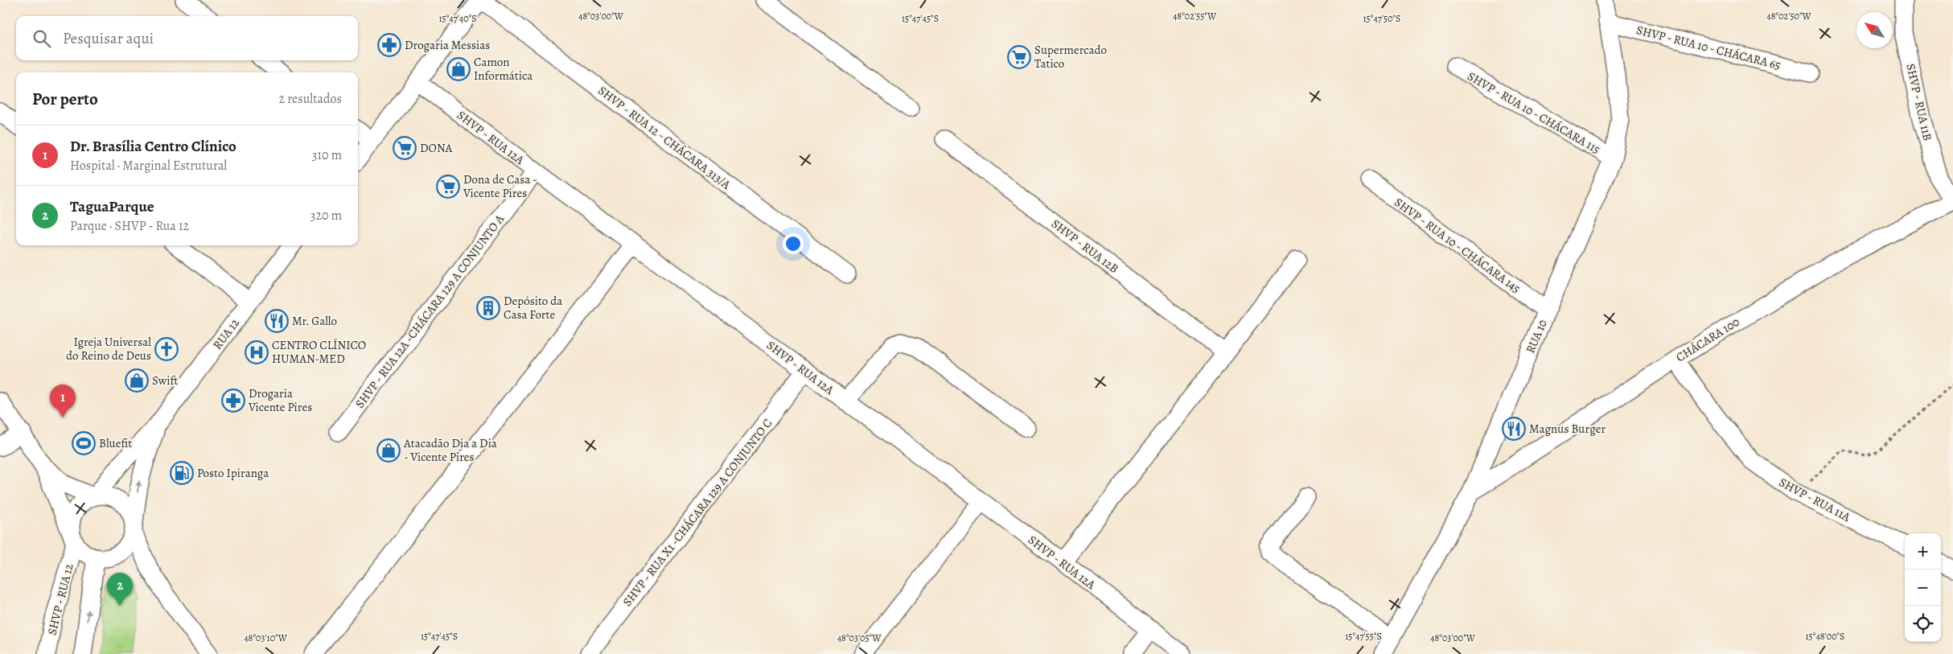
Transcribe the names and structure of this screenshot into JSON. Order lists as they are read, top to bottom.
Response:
{
  "streets": {
    "street": [
      "SHVP - RUA 10 - CHÁCARA 65",
      "SHVP - RUA 11B",
      "SHVP - RUA 10 - CHÁCARA 115",
      "SHVP - RUA 12A",
      "SHVP - RUA 12 - CHÁCARA 313/A",
      "SHVP - RUA 10 - CHÁCARA 145",
      "SHVP - RUA 12B",
      "SHVP - RUA 12A -CHÁCARA 129 A CONJUNTO A",
      "RUA 12",
      "RUA 10",
      "CHÁCARA 100",
      "SHVP - RUA 11A",
      "SHVP - RUA X1 -CHÁCARA 129 A CONJUNTO C",
      "SHVP - RUA 12"
    ]
  },
  "crossings": [
    ["SHVP - RUA 10 - CHÁCARA 65", "RUA 10"],
    ["SHVP - RUA 11B", "CHÁCARA 100"],
    ["SHVP - RUA 10 - CHÁCARA 115", "RUA 10"],
    ["SHVP - RUA 12A", "SHVP - RUA 12A -CHÁCARA 129 A CONJUNTO A"],
    ["SHVP - RUA 12A", "SHVP - RUA X1 -CHÁCARA 129 A CONJUNTO C"],
    ["SHVP - RUA 10 - CHÁCARA 145", "RUA 10"],
    ["RUA 10", "CHÁCARA 100"],
    ["CHÁCARA 100", "SHVP - RUA 11A"]
  ],
  "places": {
    "pharmacy": ["Drogaria Messias", "Drogaria Vicente Pires"],
    "supermarket": ["Supermercado Tatico", "DONA", "Dona de Casa - Vicente Pires"],
    "shop": ["Camon Informática", "Swift", "Atacadão Dia a Dia - Vicente Pires"],
    "building": ["Depósito da Casa Forte"],
    "restaurant": ["Mr. Gallo", "Magnus Burger"],
    "church": ["Igreja Universal do Reino de Deus"],
    "hospital": ["CENTRO CLÍNICO HUMAN-MED"],
    "sports": ["Bluefit"],
    "fuel station": ["Posto Ipiranga"]
  },
  "north": "top left",
  "page": {
    "search": "Pesquisar aqui",
    "heading": ["Por perto", "2 resultados"],
    "list": [
      {
        "mark": "1",
        "name": "Dr. Brasília Centro Clínico",
        "note": "Hospital · Marginal Estrutural",
        "value": "310 m"
      },
      {
        "mark": "2",
        "name": "TaguaParque",
        "note": "Parque · SHVP - Rua 12",
        "value": "320 m"
      }
    ],
    "pins": ["1", "2"],
    "map_buttons": ["+", "−"]
  },
  "coordinates": [
    "48°03'00\"W",
    "48°02'55\"W",
    "48°02'50\"W",
    "15°47'40\"S",
    "15°47'45\"S",
    "15°47'50\"S",
    "15°47'55\"S",
    "15°48'00\"S",
    "48°03'10\"W",
    "48°03'05\"W"
  ]
}
